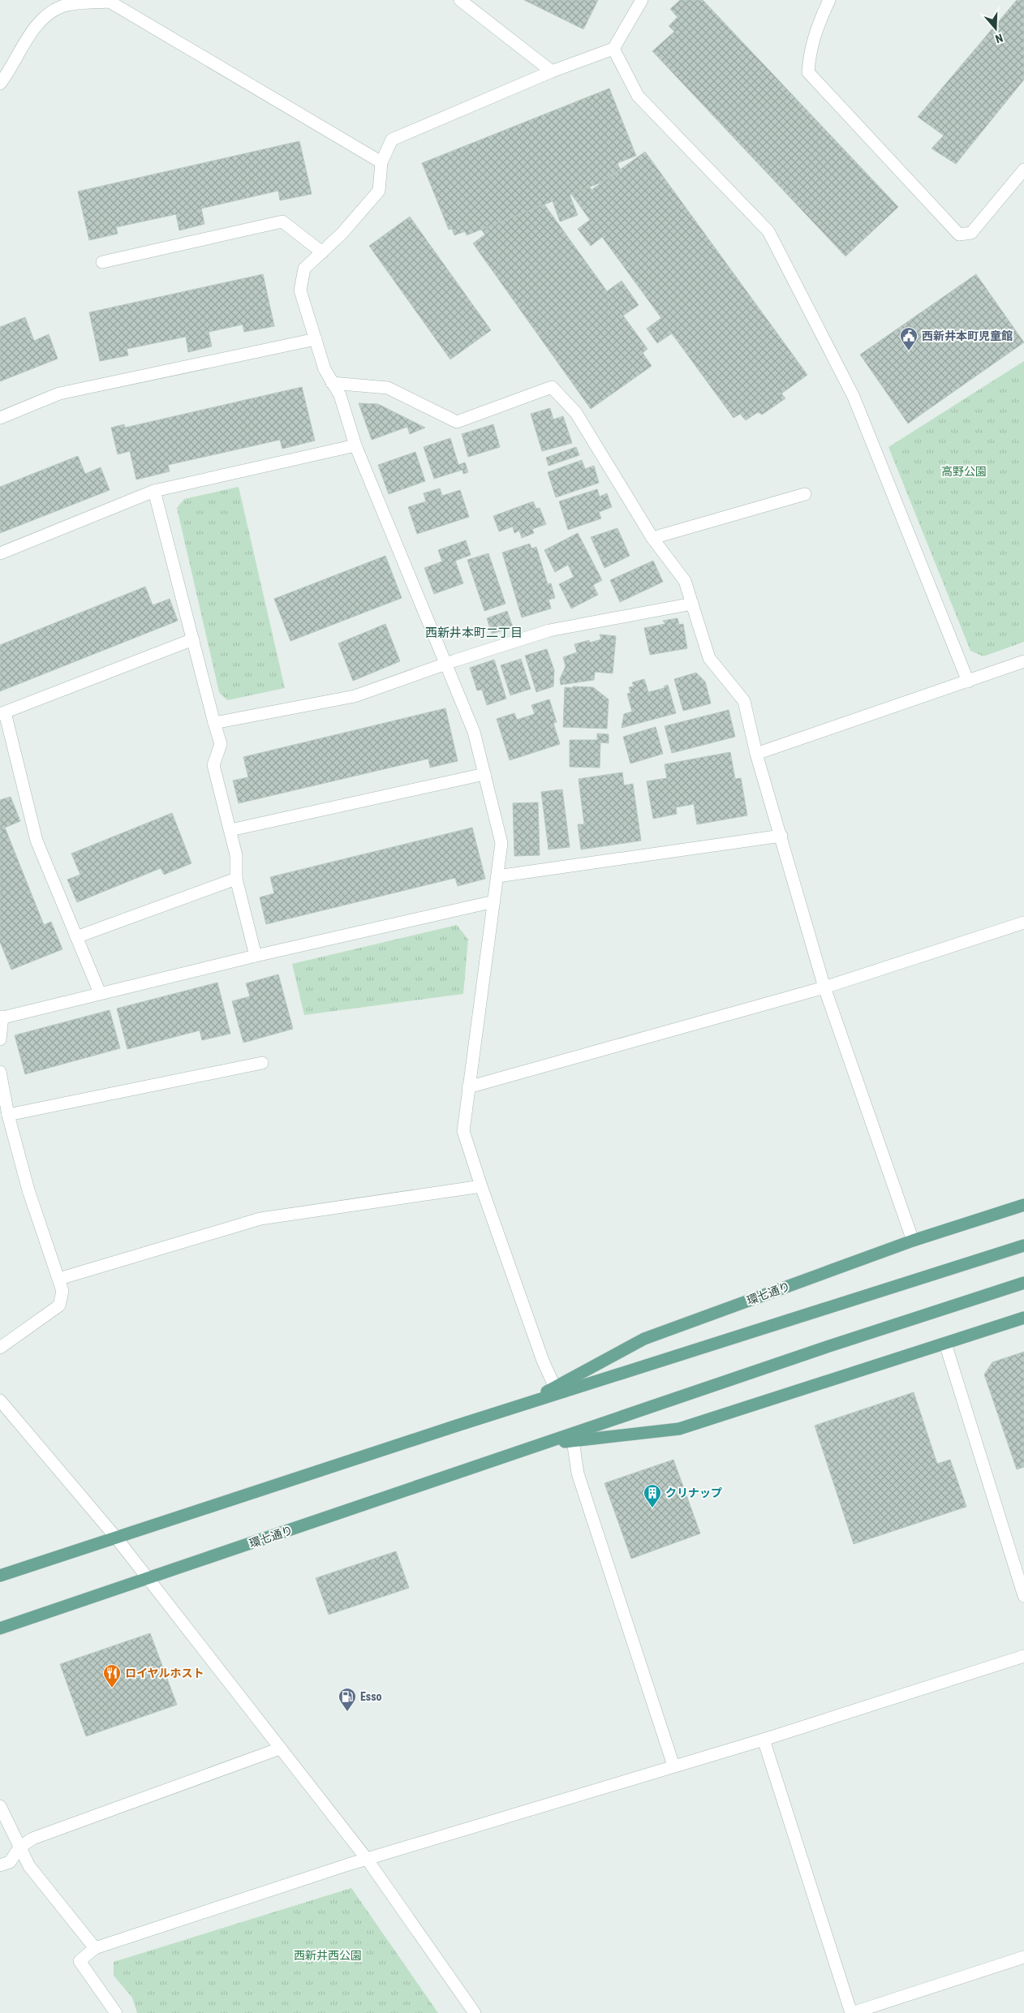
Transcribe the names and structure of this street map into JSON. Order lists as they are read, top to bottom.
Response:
{
  "streets": {
    "main road": ["環七通り"]
  },
  "districts": ["西新井本町二丁目"],
  "parks": ["高野公園", "西新井西公園"],
  "places": {
    "public building": ["西新井本町児童館"],
    "building": ["クリナップ"],
    "restaurant": ["ロイヤルホスト"],
    "fuel station": ["Esso"]
  },
  "north": "bottom"
}
